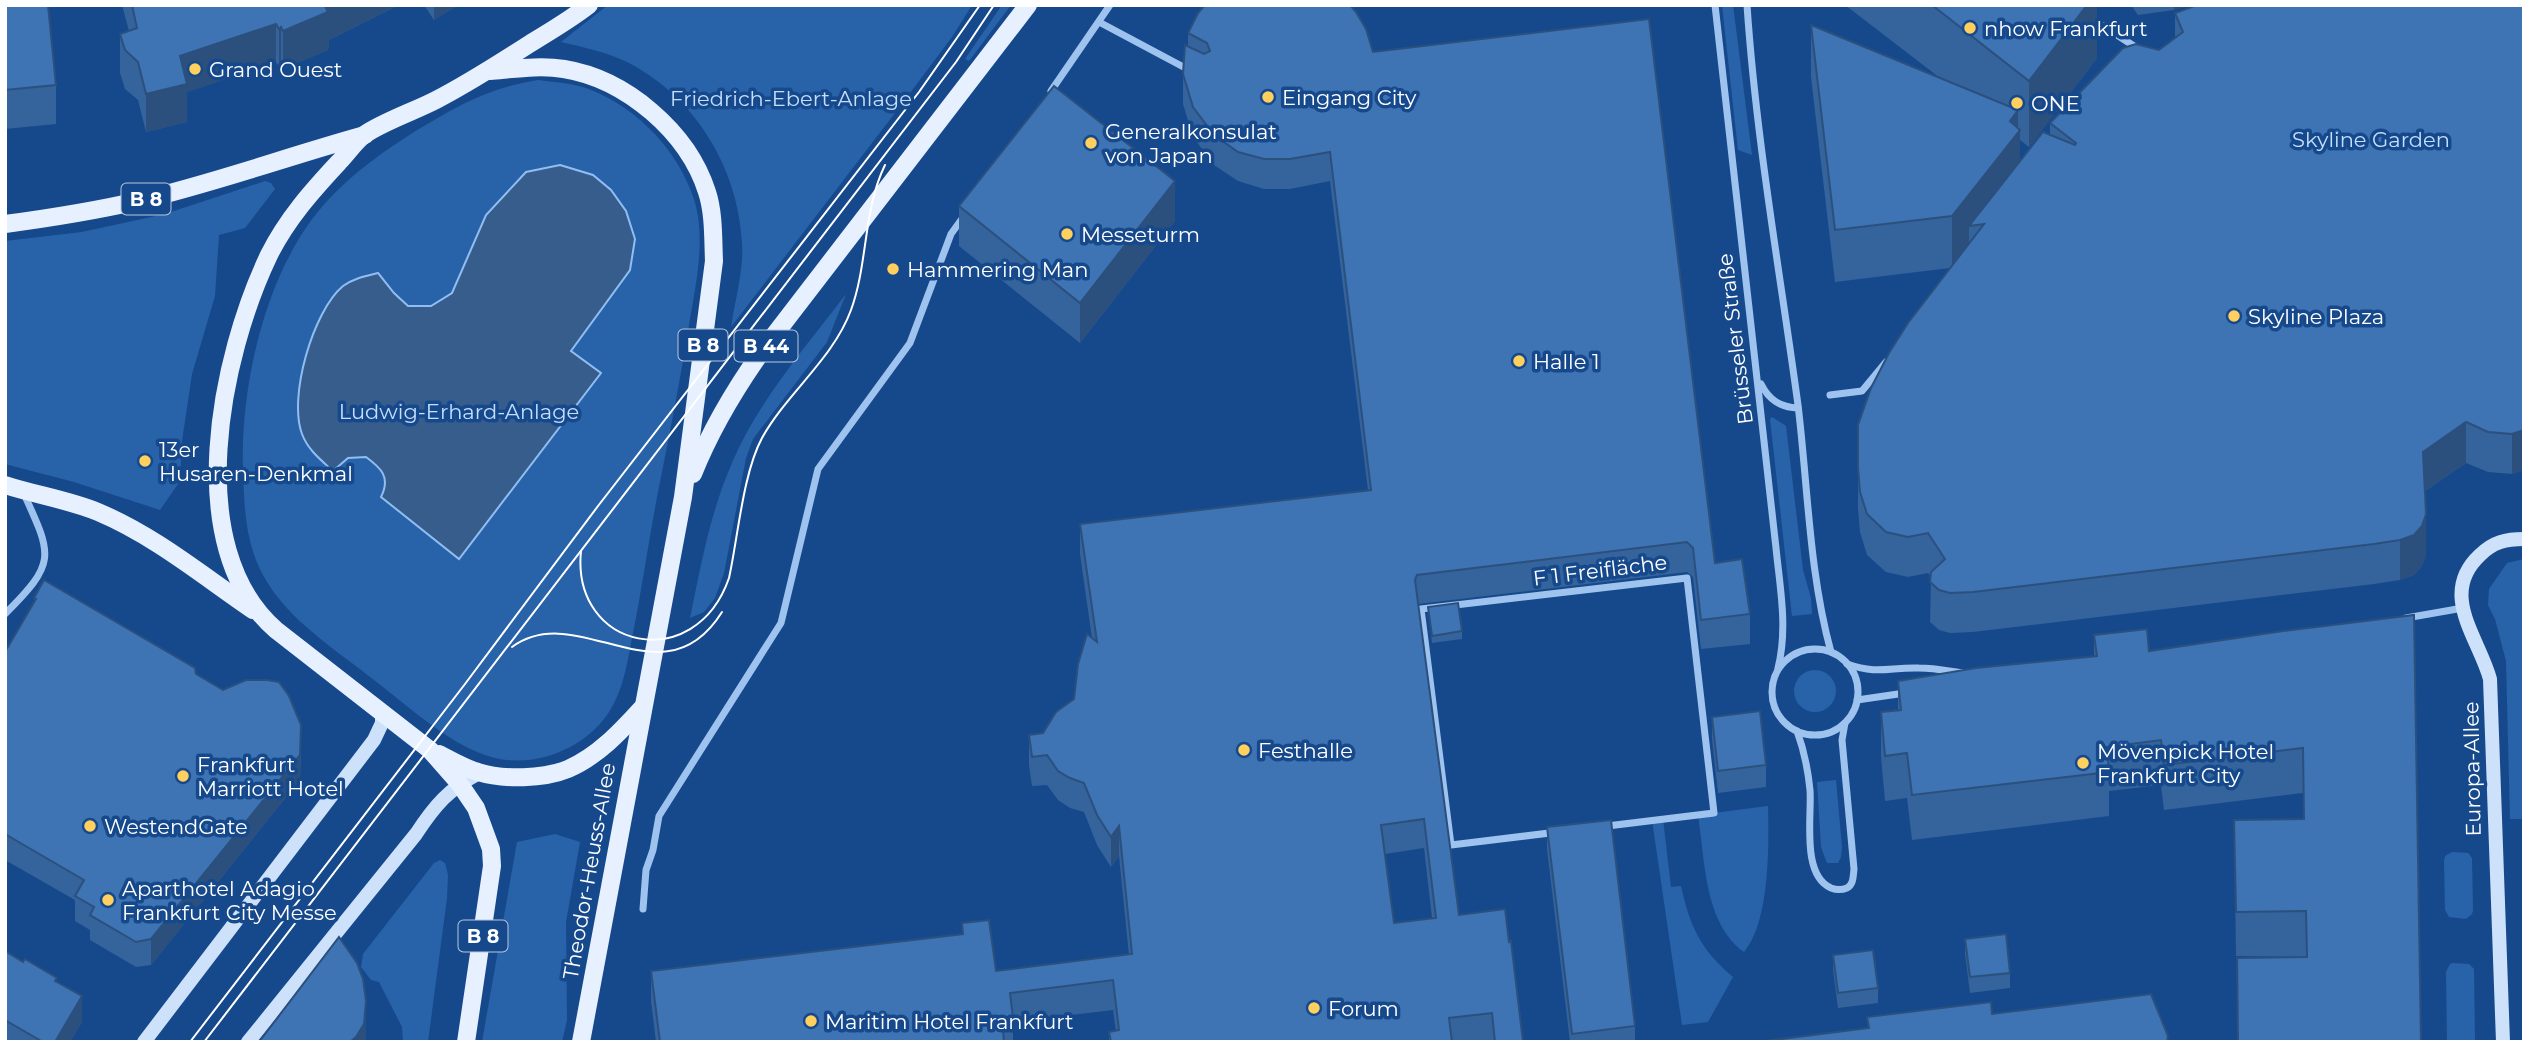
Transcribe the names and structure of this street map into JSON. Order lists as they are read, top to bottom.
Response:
{
  "streets": {
    "main road": ["B 8", "B 44", "Theodor-Heuss-Allee"],
    "street": ["Brüsseler Straße", "F 1 Freifläche", "Europa-Allee"]
  },
  "crossings": [
    ["B 8", "B 44"],
    ["B 8", "Theodor-Heuss-Allee"]
  ],
  "parks": ["Friedrich-Ebert-Anlage", "Skyline Garden", "Ludwig-Erhard-Anlage"],
  "places": [
    "nhow Frankfurt",
    "Grand Ouest",
    "Eingang City",
    "ONE",
    "Generalkonsulat von Japan",
    "Messeturm",
    "Hammering Man",
    "Skyline Plaza",
    "Halle 1",
    "13er Husaren-Denkmal",
    "Festhalle",
    "Mövenpick Hotel Frankfurt City",
    "Frankfurt Marriott Hotel",
    "WestendGate",
    "Aparthotel Adagio Frankfurt City Messe",
    "Forum",
    "Maritim Hotel Frankfurt"
  ]
}
